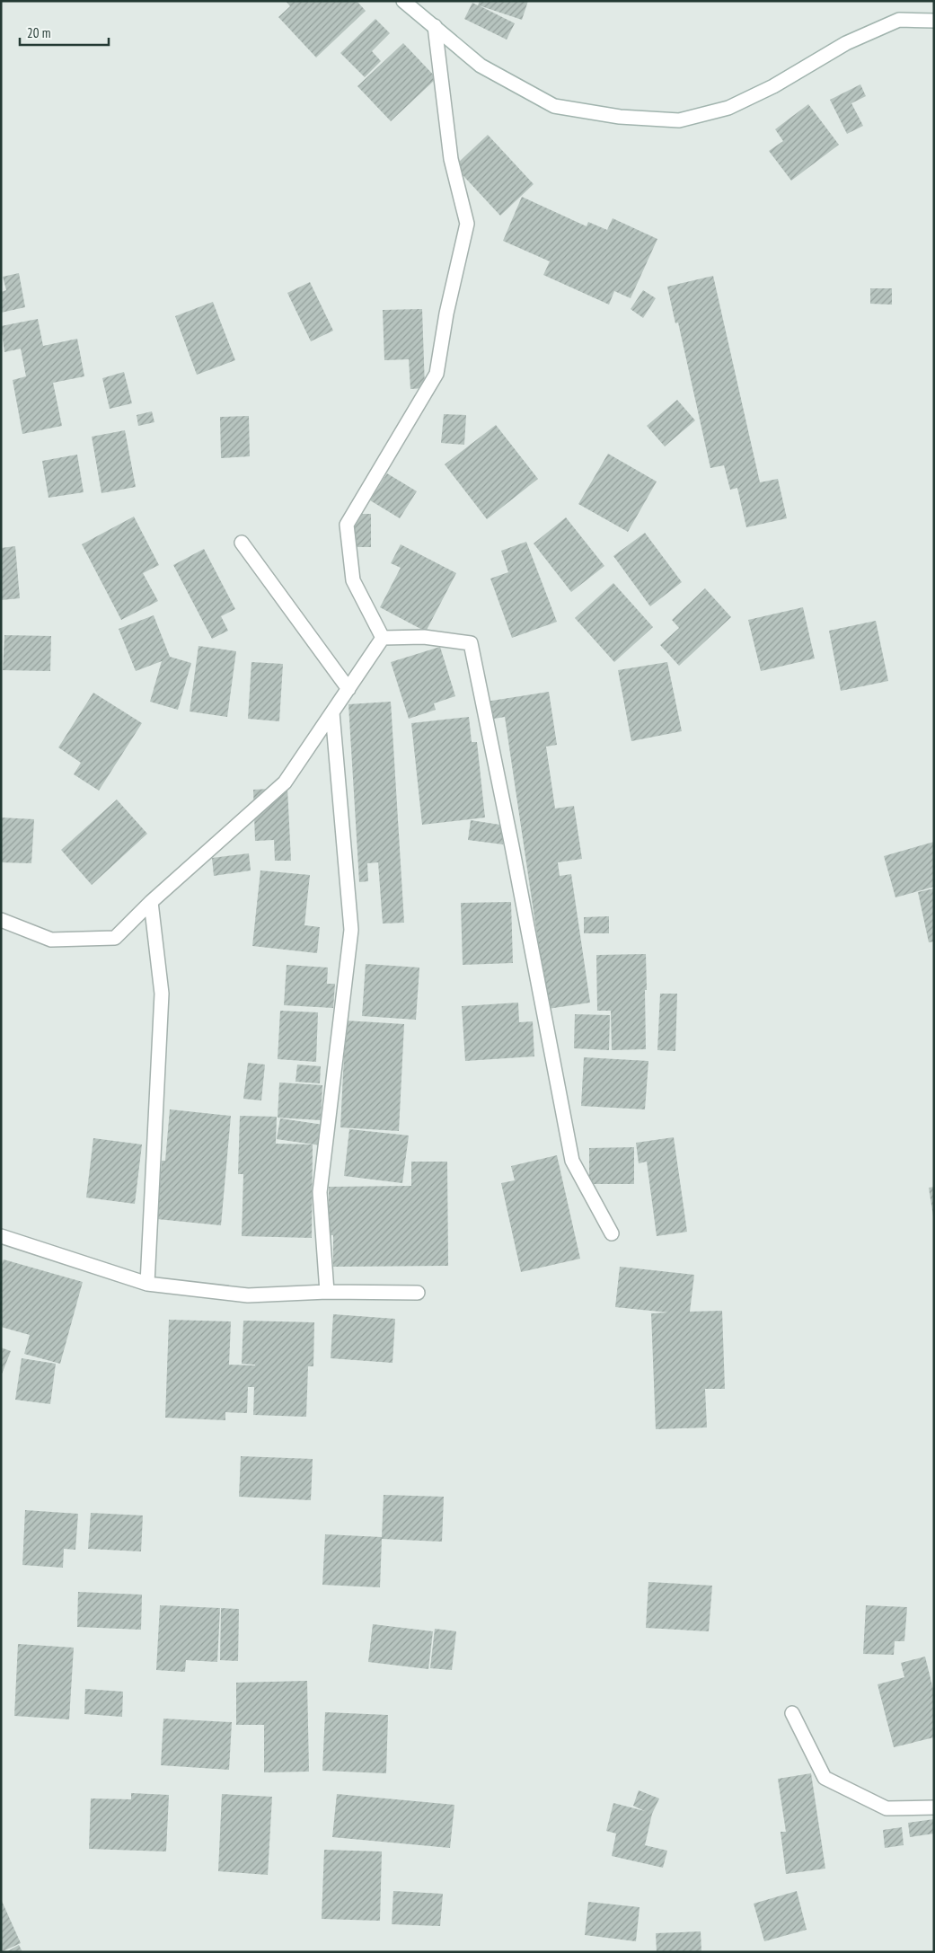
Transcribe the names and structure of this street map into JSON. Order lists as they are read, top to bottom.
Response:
{
  "scale_bar": "20 m"
}
